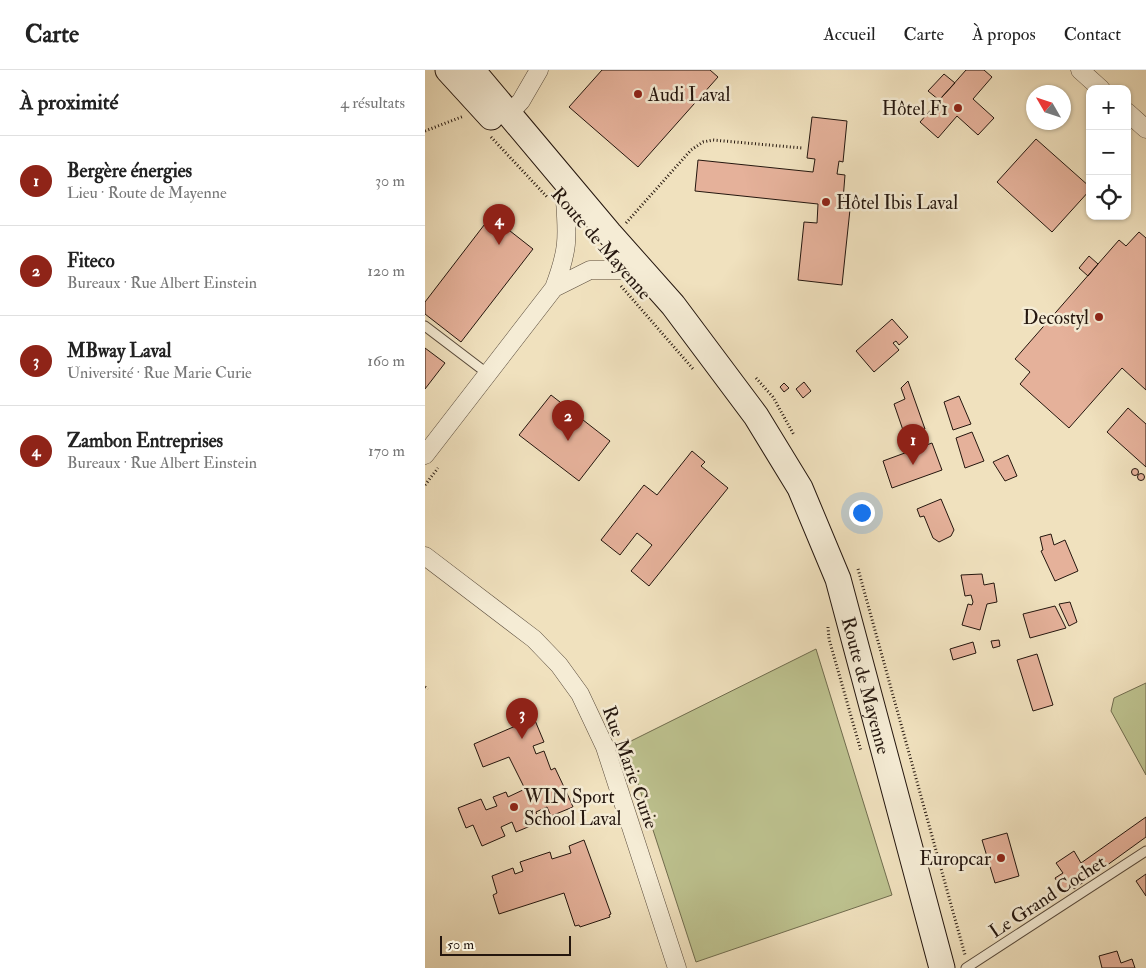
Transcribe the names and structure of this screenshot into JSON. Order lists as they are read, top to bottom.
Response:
{
  "streets": {
    "main road": ["Route de Mayenne"],
    "street": ["Rue Marie Curie"],
    "lane": ["Le Grand Cochet"]
  },
  "places": [
    "Audi Laval",
    "Hôtel F1",
    "Hôtel Ibis Laval",
    "Decostyl",
    "WIN Sport School Laval",
    "Europcar"
  ],
  "scale_bar": "50 m",
  "north": "top left",
  "page": {
    "header": "Carte",
    "nav": [
      "Accueil",
      "Carte",
      "À propos",
      "Contact"
    ],
    "heading": ["À proximité", "4 résultats"],
    "map_buttons": ["+", "−"],
    "list": [
      {
        "mark": "1",
        "name": "Bergère énergies",
        "note": "Lieu · Route de Mayenne",
        "value": "30 m"
      },
      {
        "mark": "2",
        "name": "Fiteco",
        "note": "Bureaux · Rue Albert Einstein",
        "value": "120 m"
      },
      {
        "mark": "3",
        "name": "MBway Laval",
        "note": "Université · Rue Marie Curie",
        "value": "160 m"
      },
      {
        "mark": "4",
        "name": "Zambon Entreprises",
        "note": "Bureaux · Rue Albert Einstein",
        "value": "170 m"
      }
    ],
    "pins": [
      "4",
      "2",
      "1",
      "3"
    ],
    "scale": "50 m"
  }
}
